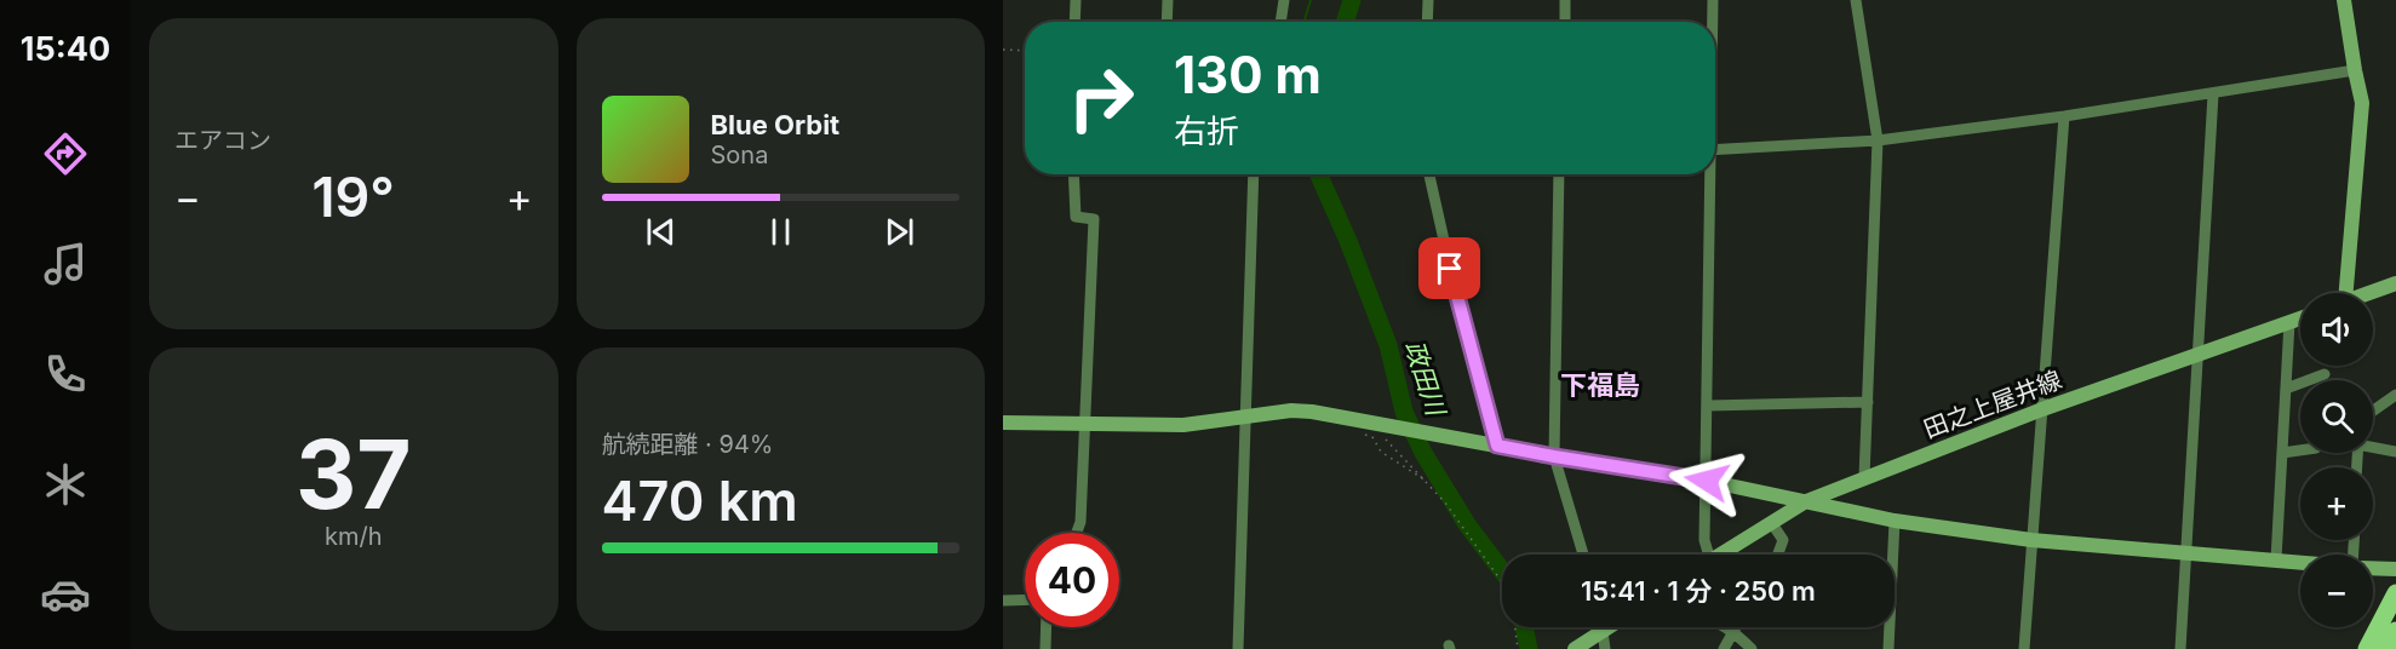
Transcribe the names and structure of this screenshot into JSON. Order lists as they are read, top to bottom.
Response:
{
  "streets": {
    "street": ["田之上屋井線"]
  },
  "districts": ["下福島"],
  "water": ["政田川"],
  "page": {
    "tabs": "15:40",
    "tile": [
      "エアコン",
      ["37", "km/h"],
      ["航続距離 · 94%", "470 km"]
    ],
    "turn": ["130 m", "右折"],
    "song": ["Blue Orbit", "Sona"],
    "heat": ["−", "19°", "+"],
    "map_buttons": ["+", "−"],
    "limit": "40",
    "trip": "15:41 · 1 分 · 250 m"
  }
}
